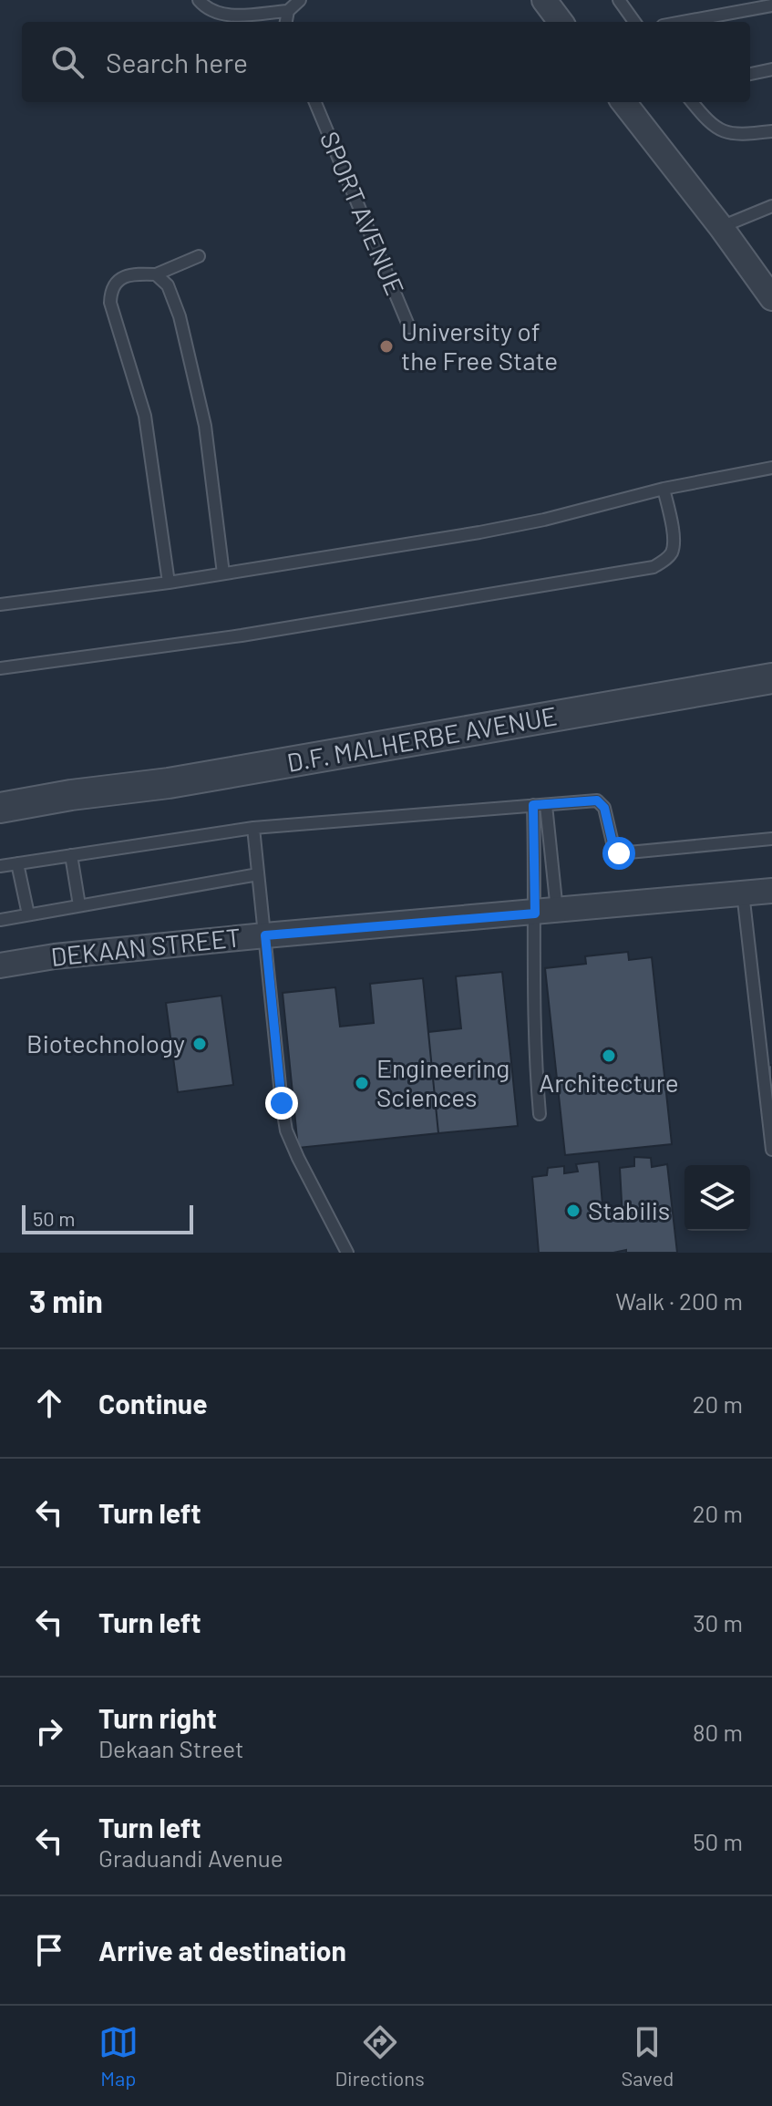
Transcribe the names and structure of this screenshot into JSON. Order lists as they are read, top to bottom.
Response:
{
  "streets": {
    "street": ["D.F. MALHERBE AVENUE", "DEKAAN STREET"],
    "lane": ["SPORT AVENUE"]
  },
  "places": [
    "University of the Free State",
    "Biotechnology",
    "Architecture",
    "Engineering Sciences",
    "Stabilis"
  ],
  "scale_bar": "50 m",
  "page": {
    "search": "Search here",
    "scale": "50 m",
    "heading": ["3 min", "Walk · 200 m"],
    "list": [
      ["Continue", "20 m"],
      ["Turn left", "20 m"],
      ["Turn left", "30 m"],
      ["Turn right", "Dekaan Street", "80 m"],
      ["Turn left", "Graduandi Avenue", "50 m"],
      "Arrive at destination"
    ],
    "nav": ["Map", "Directions", "Saved"]
  }
}
